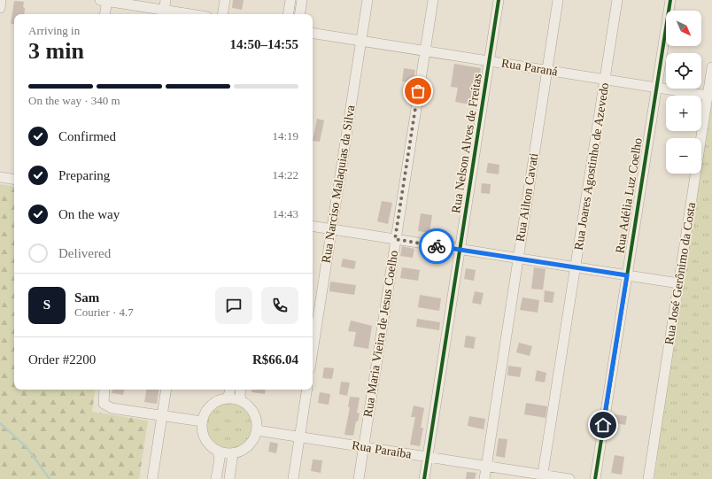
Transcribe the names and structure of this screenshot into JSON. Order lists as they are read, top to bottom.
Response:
{
  "streets": {
    "street": [
      "Rua Paraná",
      "Rua Nelson Alves de Freitas",
      "Rua Joares Agostinho de Azevedo",
      "Rua Narciso Malaquias da Silva",
      "Rua Adélia Luz Coelho",
      "Rua Ailton Cavati",
      "Rua José Gerônimo da Costa",
      "Rua Maria Vieira de Jesus Coelho",
      "Rua Paraíba"
    ]
  },
  "crossings": [
    ["Rua Paraná", "Rua Nelson Alves de Freitas"],
    ["Rua Paraná", "Rua Joares Agostinho de Azevedo"],
    ["Rua Paraná", "Rua Narciso Malaquias da Silva"],
    ["Rua Paraná", "Rua Adélia Luz Coelho"],
    ["Rua Paraná", "Rua Ailton Cavati"],
    ["Rua Paraná", "Rua José Gerônimo da Costa"],
    ["Rua Paraná", "Rua Maria Vieira de Jesus Coelho"],
    ["Rua Nelson Alves de Freitas", "Rua Paraíba"],
    ["Rua Joares Agostinho de Azevedo", "Rua Paraíba"],
    ["Rua Ailton Cavati", "Rua Paraíba"],
    ["Rua Maria Vieira de Jesus Coelho", "Rua Paraíba"]
  ],
  "north": "bottom right",
  "page": {
    "map_buttons": ["+", "−"],
    "heading": ["3 min", "Arriving in", "14:50–14:55"],
    "panel": [
      "Sam",
      "Courier · 4.7",
      "Order #2200",
      "R$66.04"
    ],
    "bar": "On the way · 340 m",
    "list": [
      ["Confirmed", "14:19"],
      ["Preparing", "14:22"],
      ["On the way", "14:43"],
      "Delivered"
    ],
    "round": "S"
  }
}
